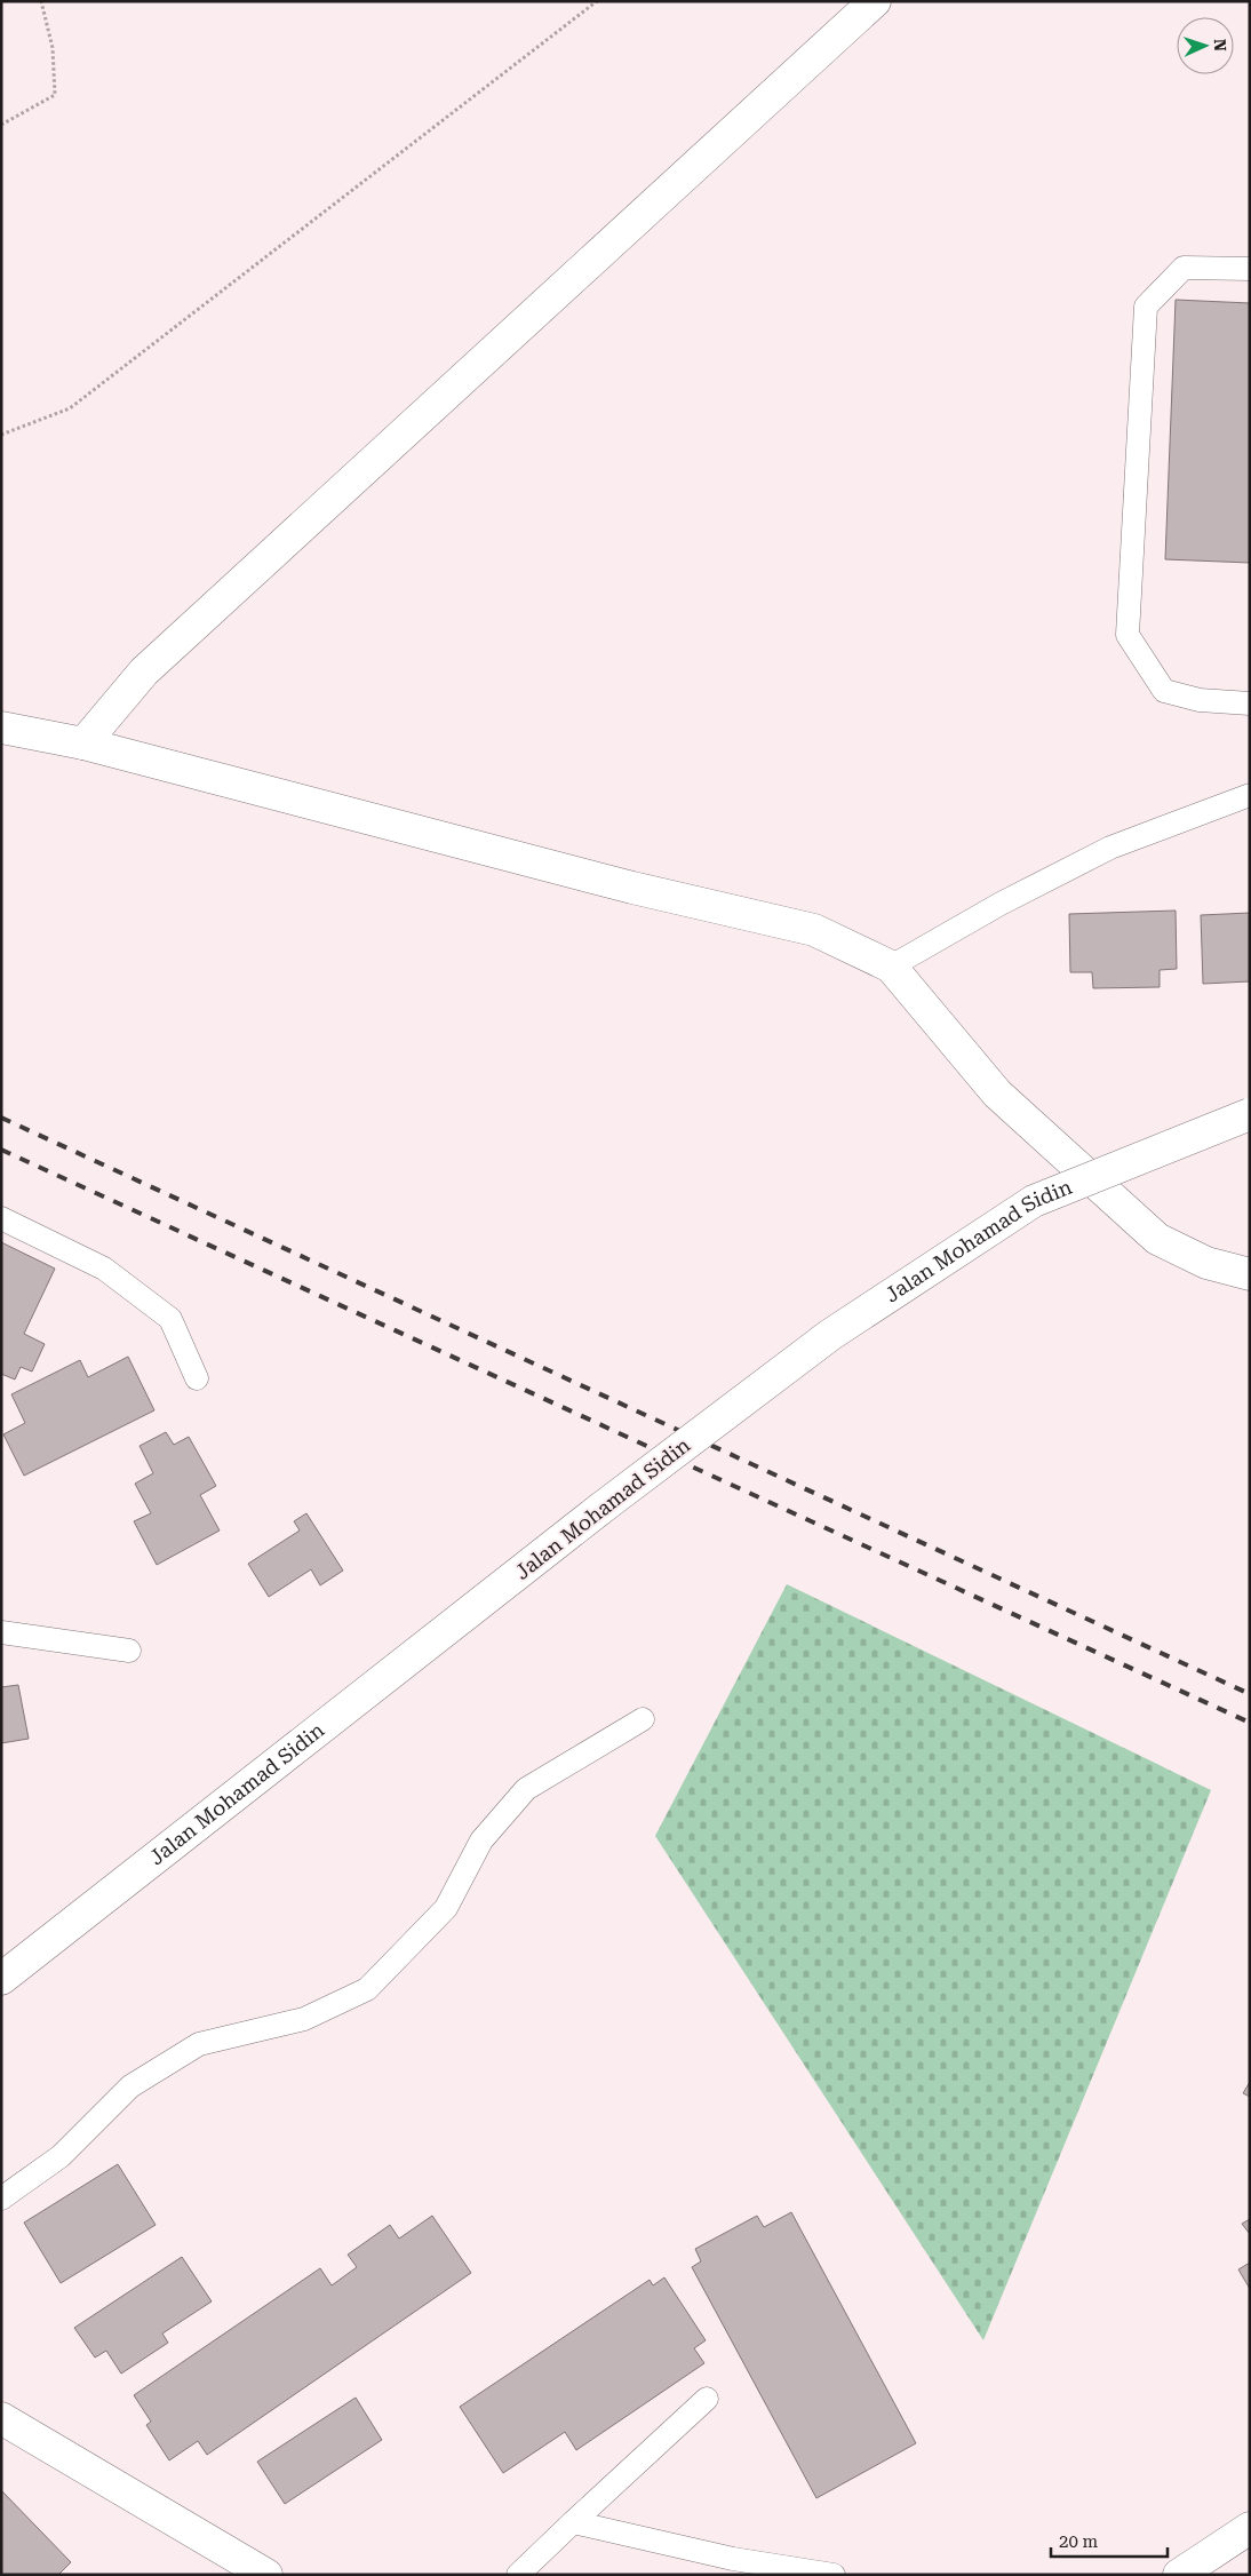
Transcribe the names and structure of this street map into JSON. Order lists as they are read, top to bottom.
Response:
{
  "streets": {
    "street": ["Jalan Mohamad Sidin"]
  },
  "scale_bar": "20 m",
  "north": "right"
}
